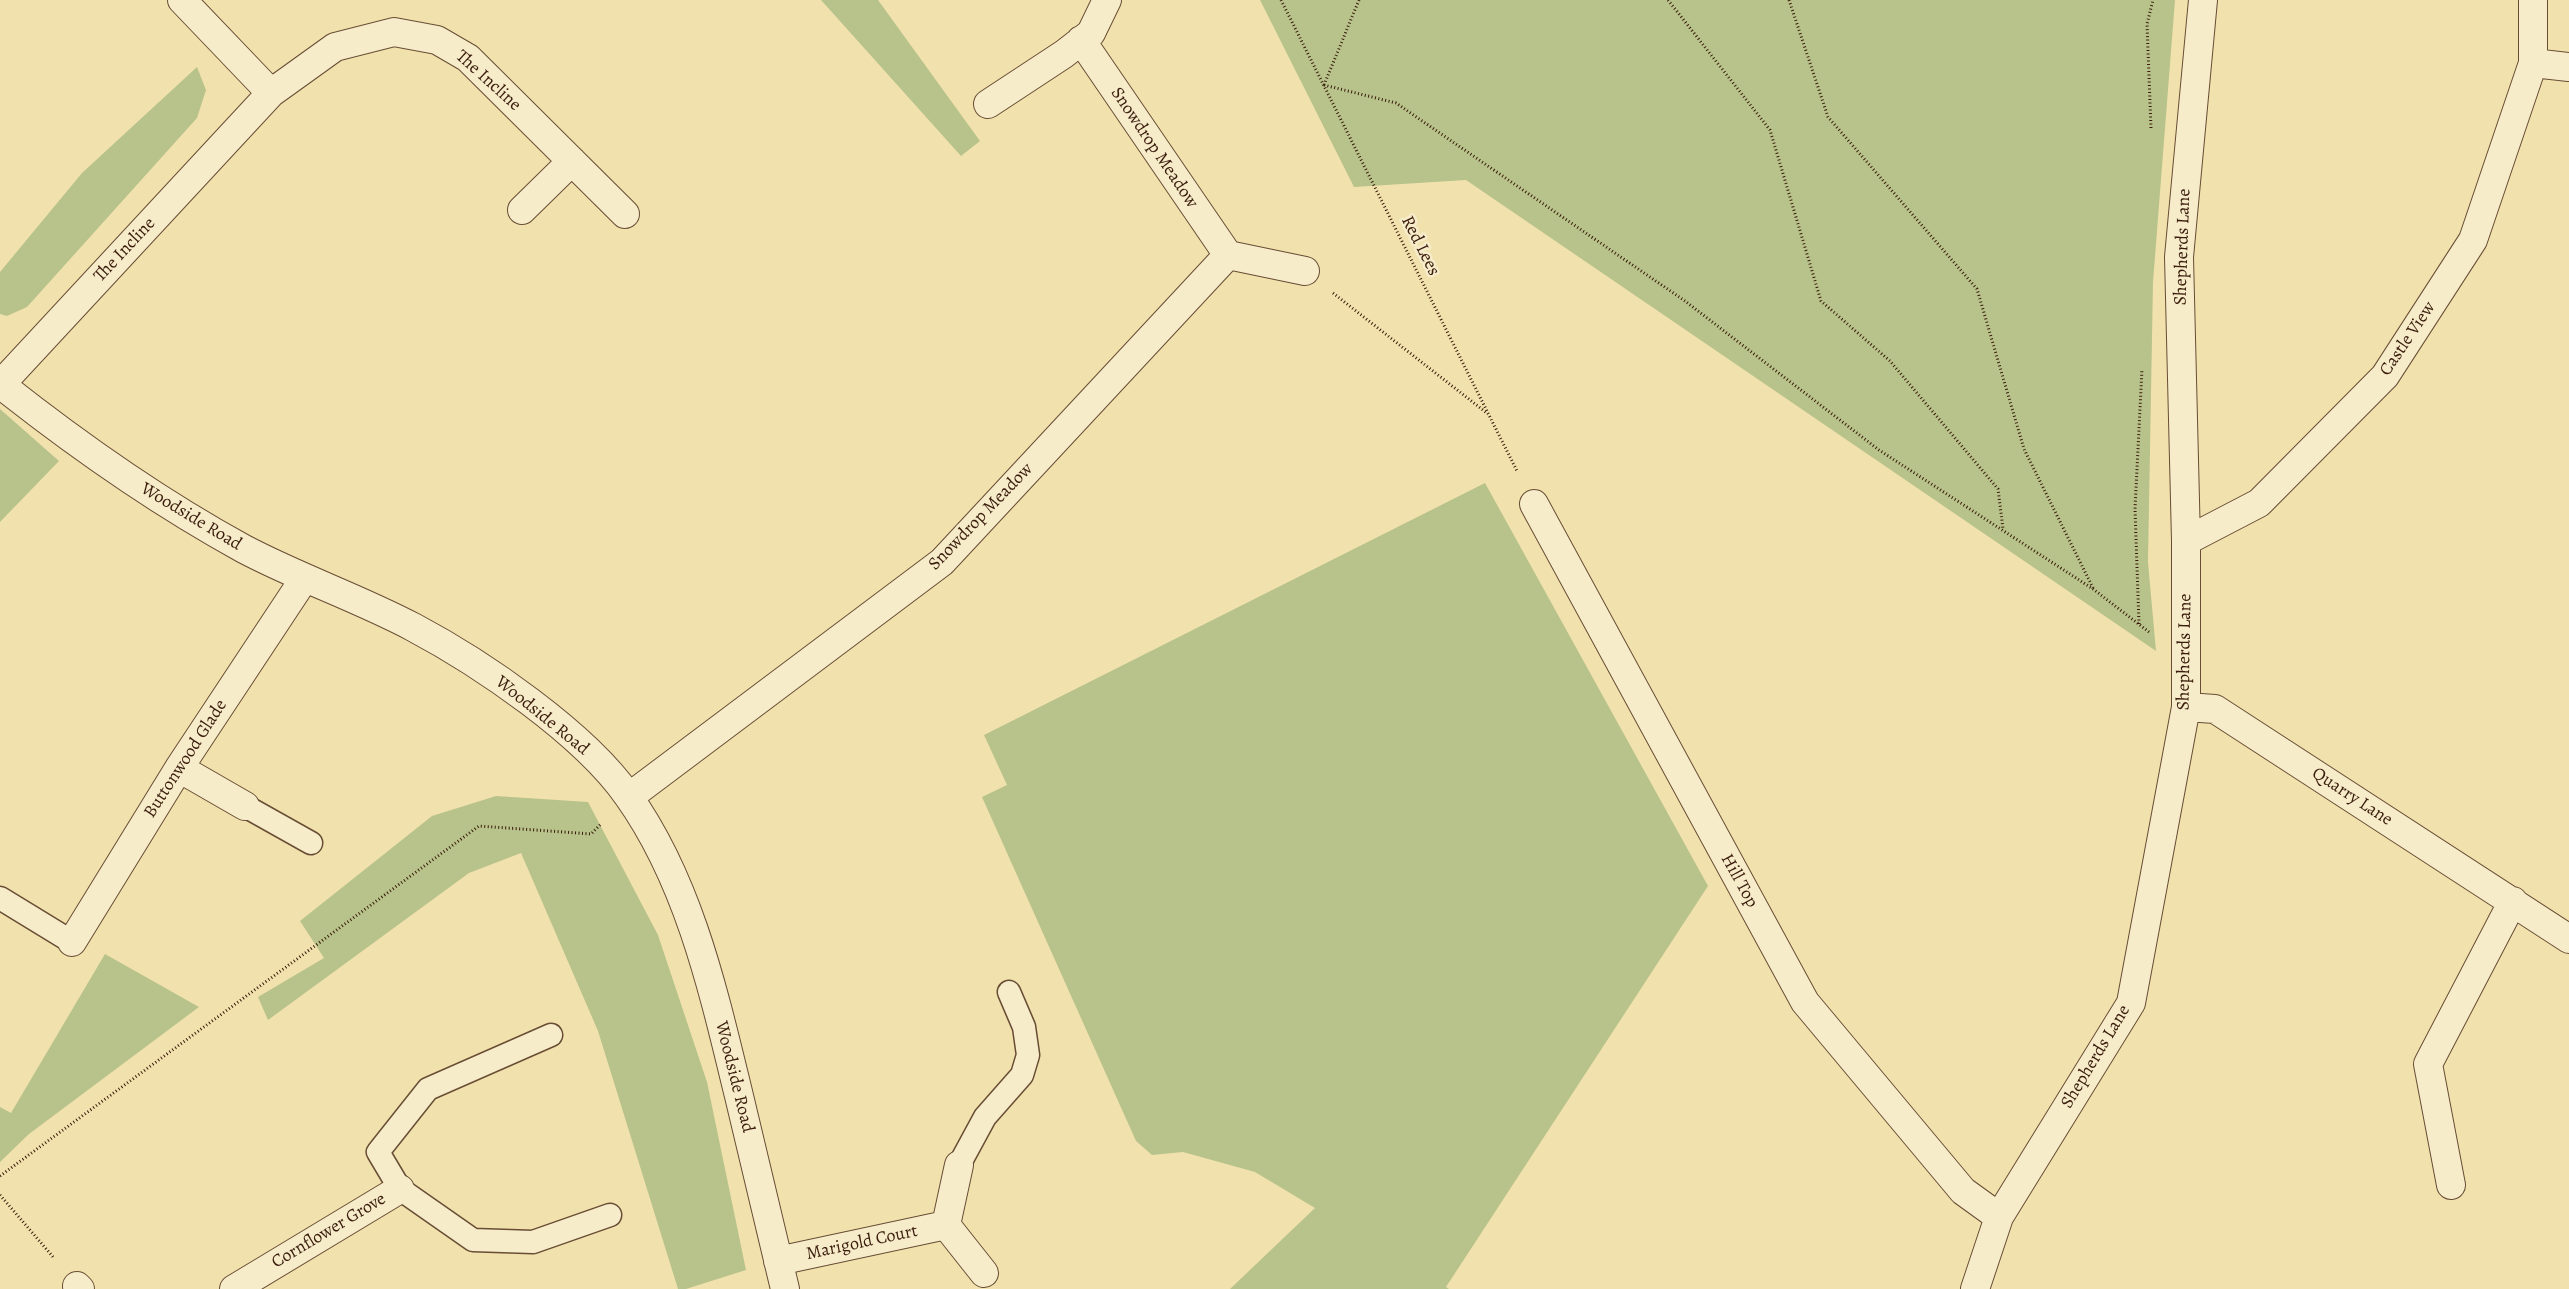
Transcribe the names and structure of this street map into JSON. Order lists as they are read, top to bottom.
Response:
{
  "streets": {
    "street": [
      "The Incline",
      "Snowdrop Meadow",
      "Shepherds Lane",
      "Castle View",
      "Woodside Road",
      "Buttonwood Glade",
      "Quarry Lane",
      "Hill Top",
      "Cornflower Grove",
      "Marigold Court"
    ],
    "path": ["Red Lees"]
  },
  "crossings": [
    ["The Incline", "Woodside Road"],
    ["Snowdrop Meadow", "Woodside Road"],
    ["Red Lees", "Hill Top"],
    ["Shepherds Lane", "Castle View"],
    ["Shepherds Lane", "Quarry Lane"],
    ["Shepherds Lane", "Hill Top"],
    ["Woodside Road", "Buttonwood Glade"],
    ["Woodside Road", "Marigold Court"]
  ]
}
